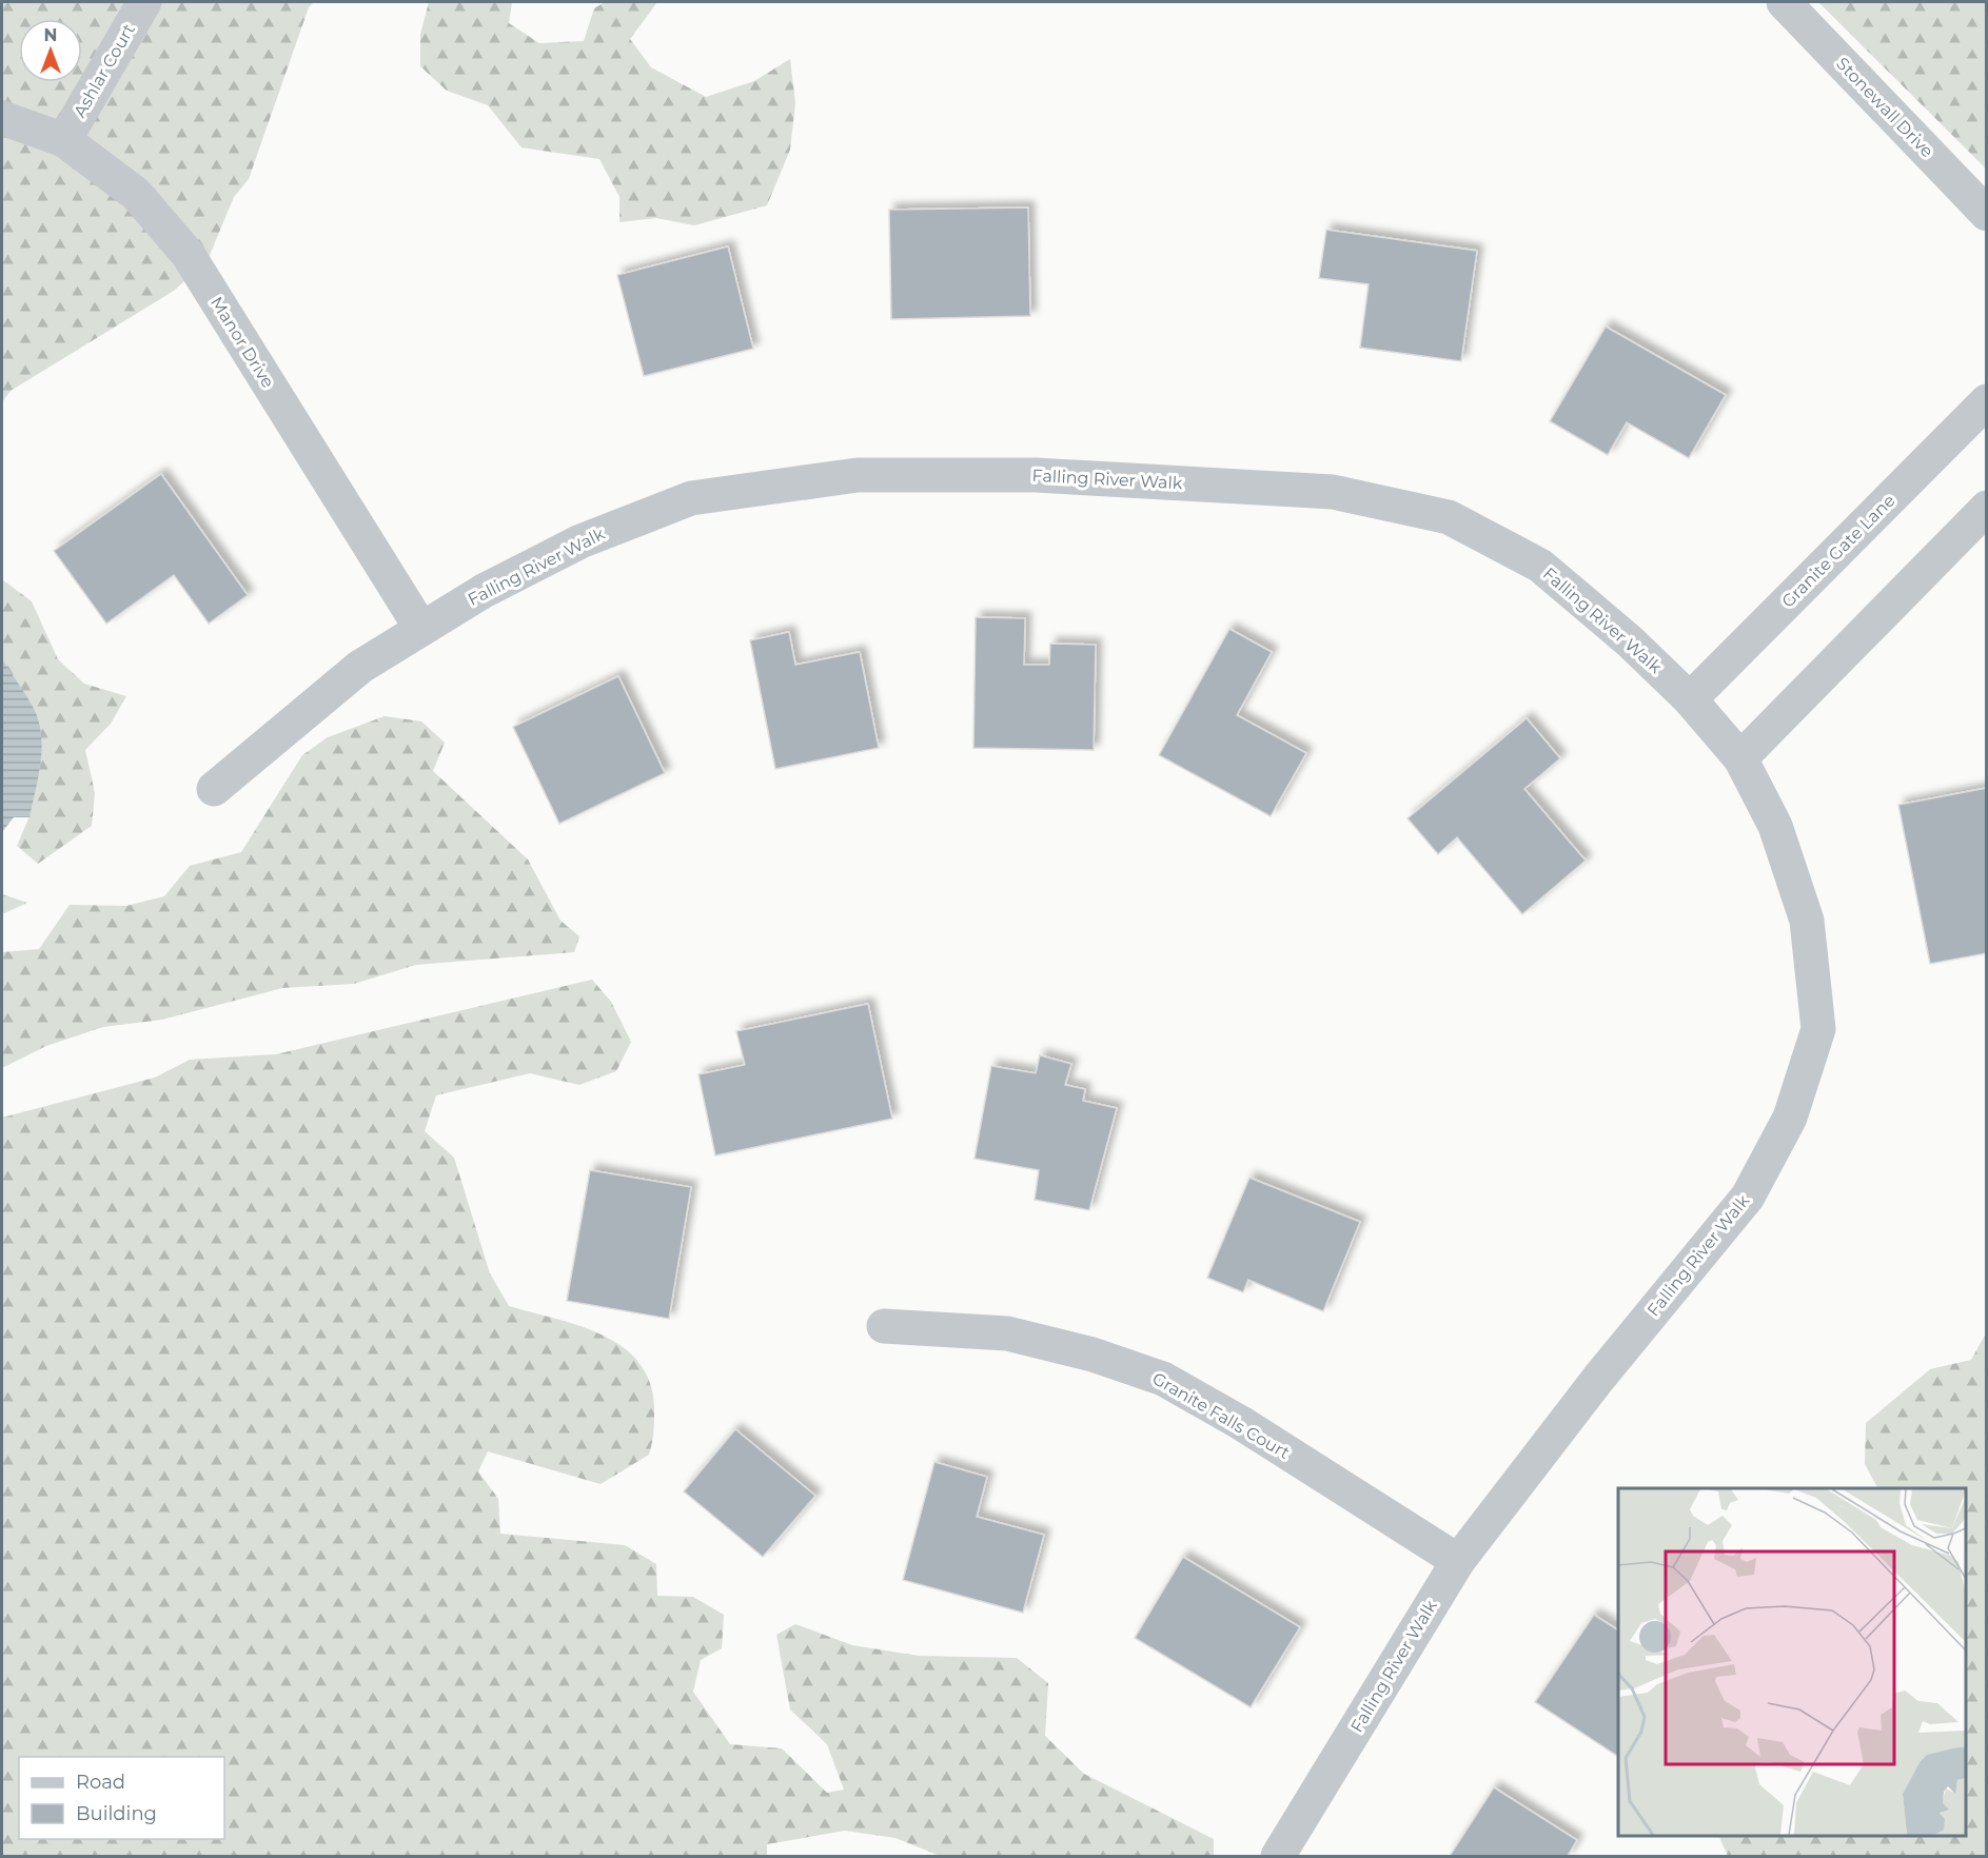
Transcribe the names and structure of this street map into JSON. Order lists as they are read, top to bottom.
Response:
{
  "streets": {
    "street": [
      "Ashlar Court",
      "Stonewall Drive",
      "Manor Drive",
      "Falling River Walk",
      "Granite Gate Lane",
      "Granite Falls Court"
    ]
  },
  "crossings": [
    ["Ashlar Court", "Manor Drive"],
    ["Manor Drive", "Falling River Walk"],
    ["Falling River Walk", "Granite Gate Lane"],
    ["Falling River Walk", "Granite Falls Court"]
  ],
  "legend": ["Road", "Building"],
  "north": "top"
}
